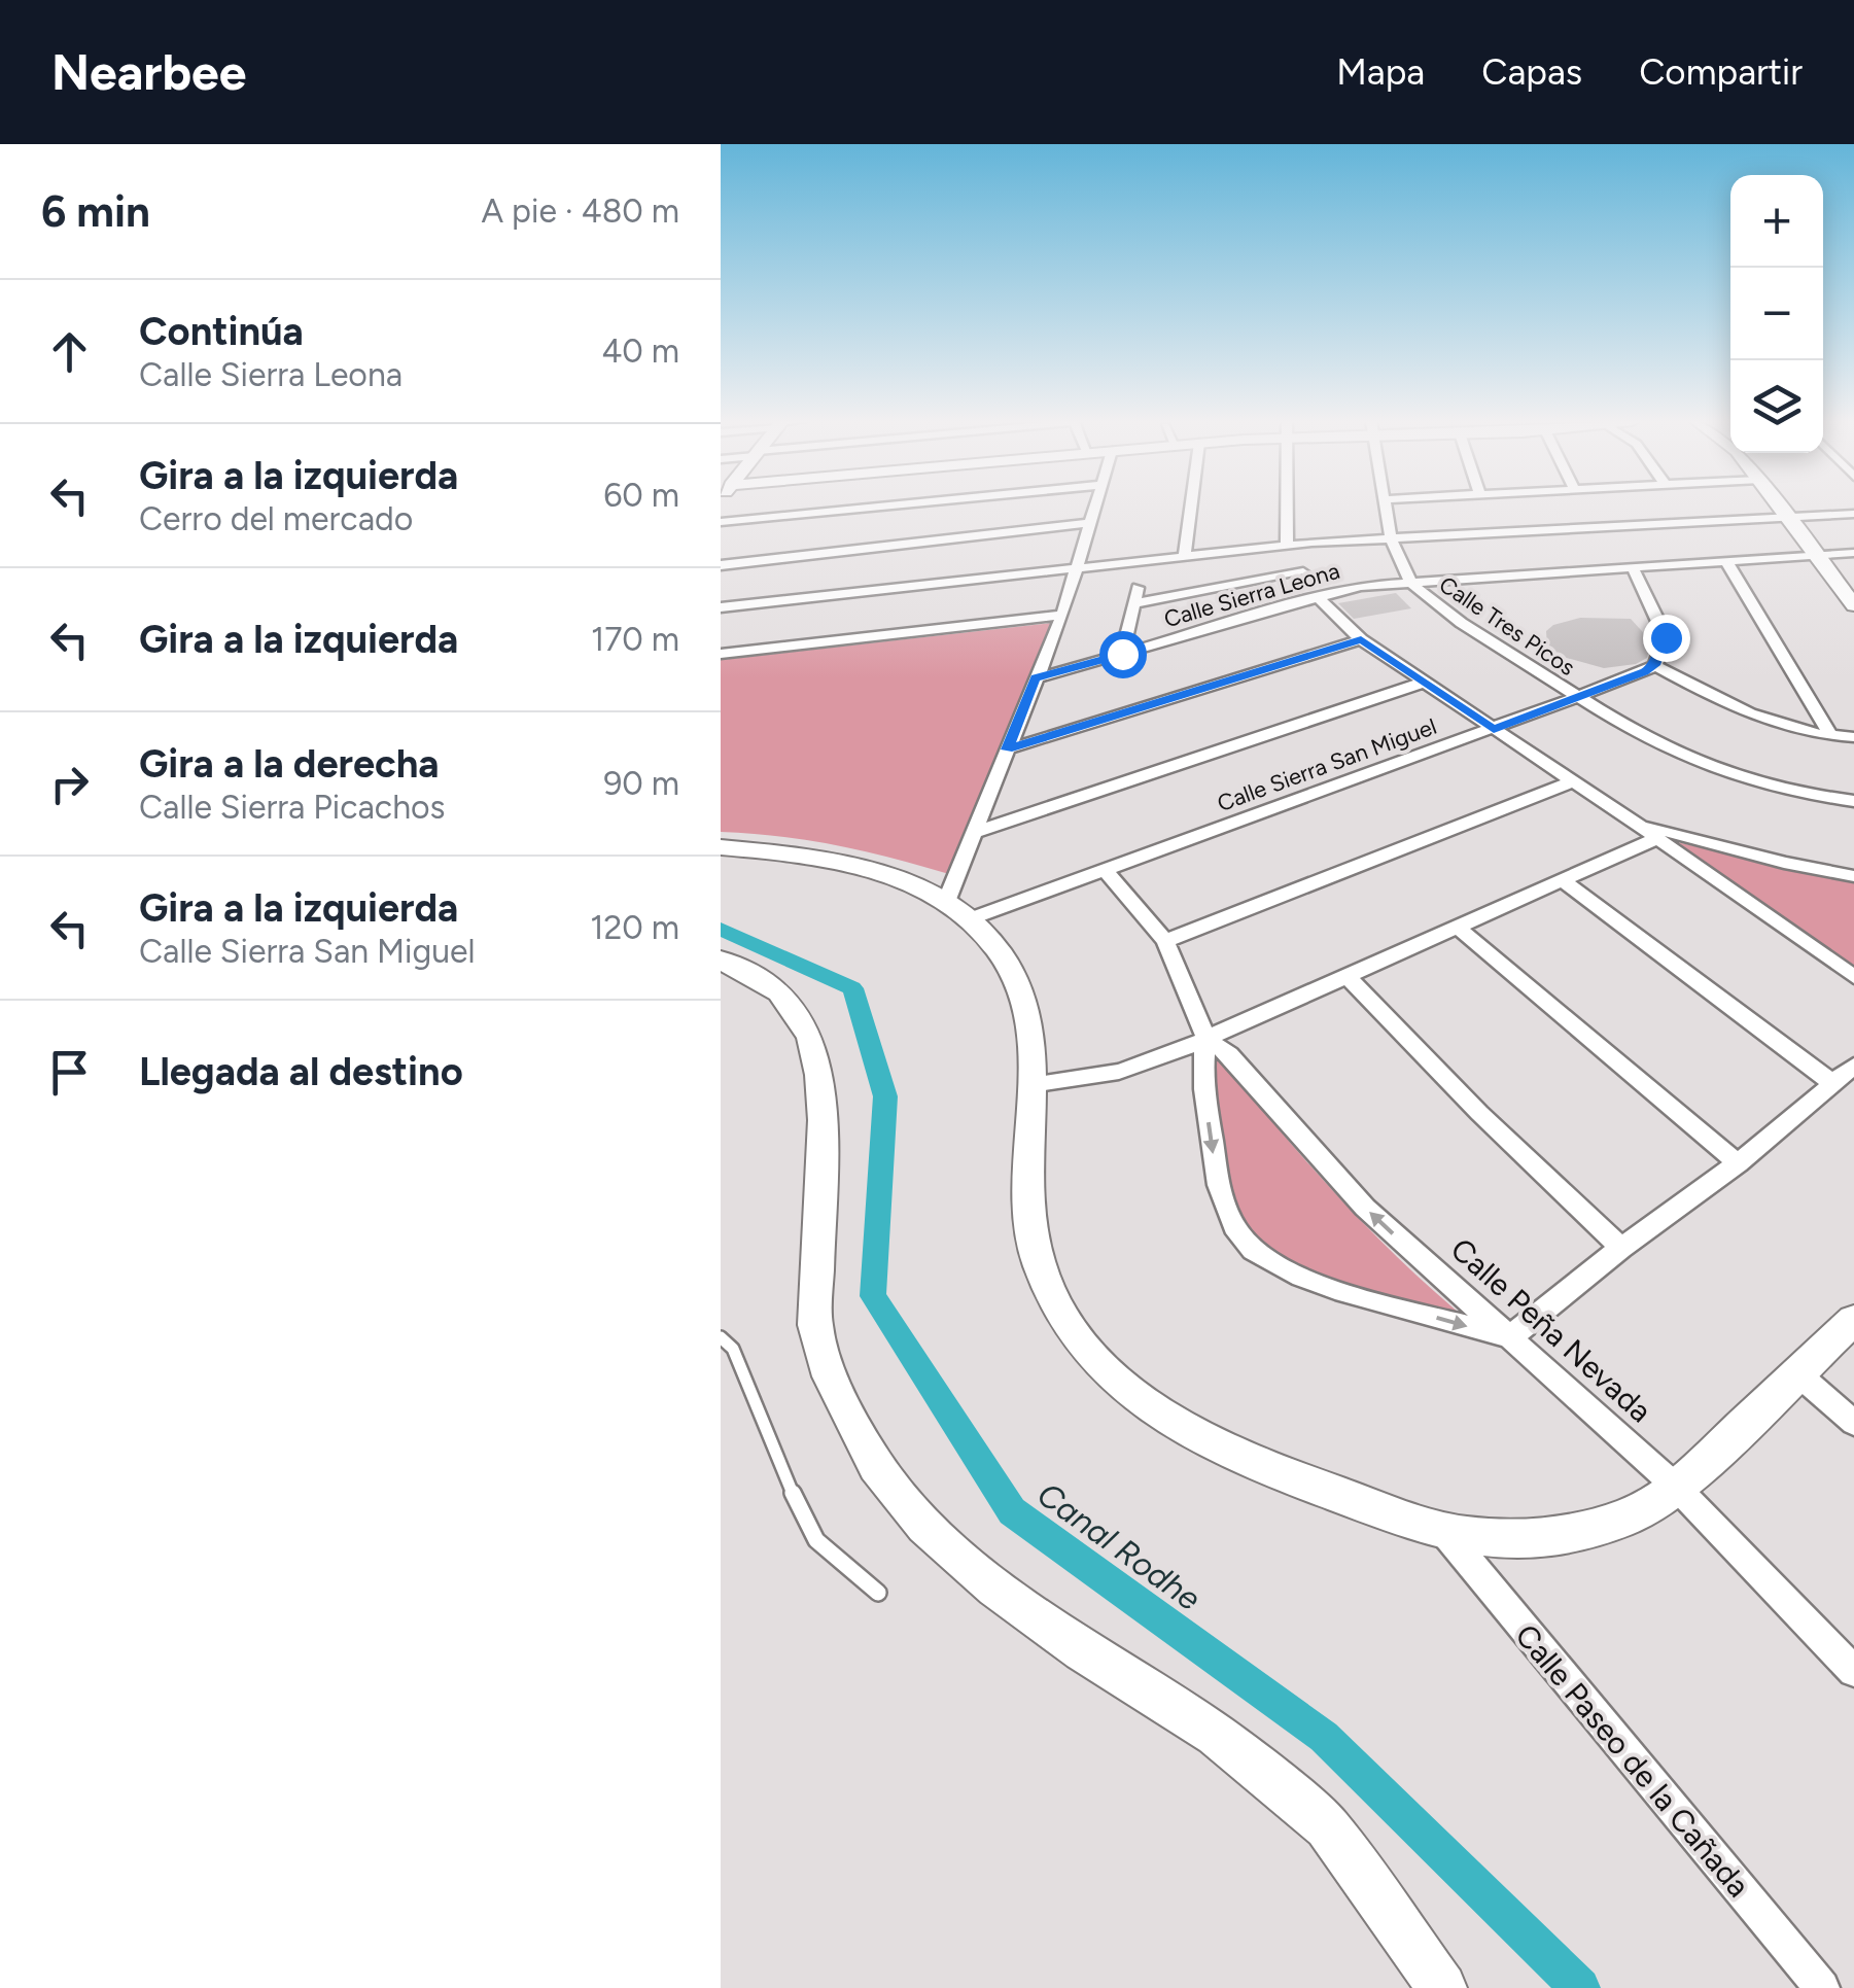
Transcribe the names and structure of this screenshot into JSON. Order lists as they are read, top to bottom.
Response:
{
  "streets": {
    "street": [
      "Calle Sierra Leona",
      "Calle Tres Picos",
      "Calle Sierra San Miguel",
      "Calle Peña Nevada",
      "Calle Paseo de la Cañada"
    ]
  },
  "crossings": [
    ["Calle Sierra Leona", "Calle Tres Picos"],
    ["Calle Tres Picos", "Calle Sierra San Miguel"]
  ],
  "water": ["Canal Rodhe"],
  "page": {
    "header": "Nearbee",
    "nav": ["Mapa", "Capas", "Compartir"],
    "heading": ["6 min", "A pie · 480 m"],
    "map_buttons": ["+", "−"],
    "list": [
      ["Continúa", "Calle Sierra Leona", "40 m"],
      ["Gira a la izquierda", "Cerro del mercado", "60 m"],
      ["Gira a la izquierda", "170 m"],
      ["Gira a la derecha", "Calle Sierra Picachos", "90 m"],
      ["Gira a la izquierda", "Calle Sierra San Miguel", "120 m"],
      "Llegada al destino"
    ]
  }
}
